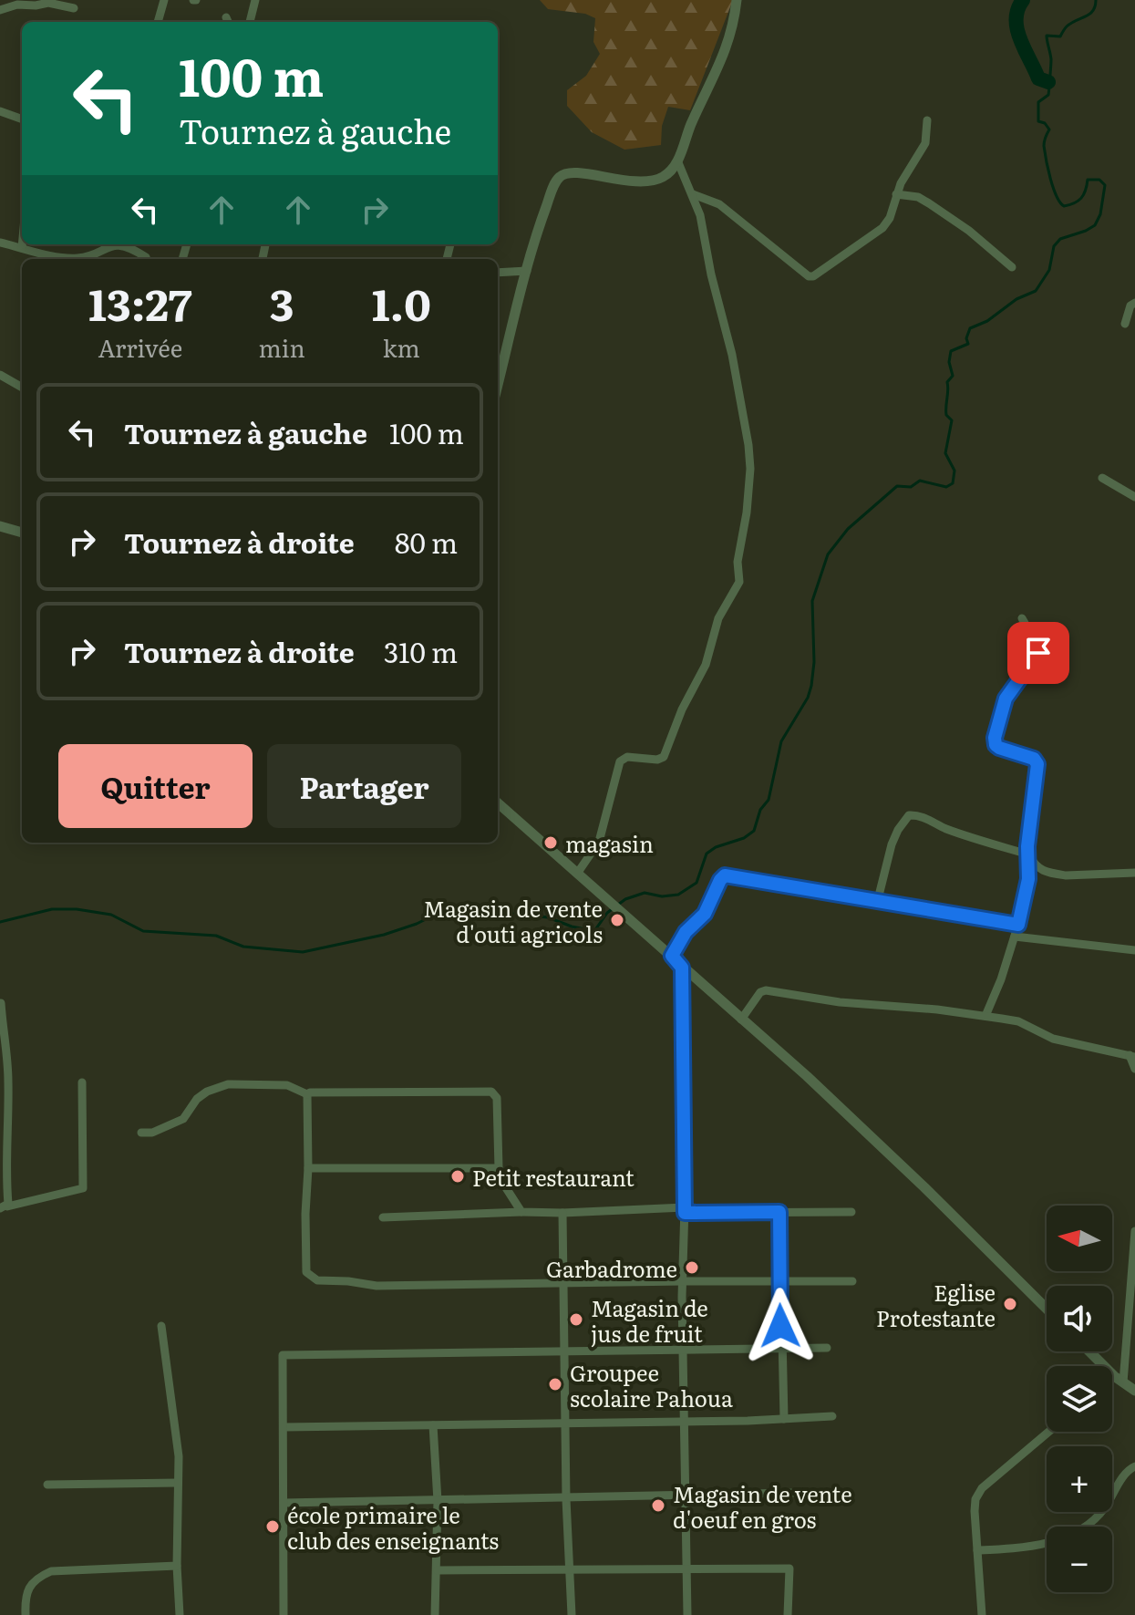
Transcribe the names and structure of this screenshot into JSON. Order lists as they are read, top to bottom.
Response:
{
  "places": [
    "magasin",
    "Magasin de vente d'outi agricols",
    "Petit restaurant",
    "Garbadrome",
    "Eglise Protestante",
    "Magasin de jus de fruit",
    "Groupee scolaire Pahoua",
    "Magasin de vente d'oeuf en gros",
    "école primaire le club des enseignants"
  ],
  "north": "left",
  "page": {
    "turn": ["100 m", "Tournez à gauche"],
    "eta": [
      "13:27",
      "Arrivée",
      "3",
      "min",
      "1.0",
      "km"
    ],
    "list": [
      {
        "name": "Tournez à gauche",
        "value": "100 m"
      },
      {
        "name": "Tournez à droite",
        "value": "80 m"
      },
      {
        "name": "Tournez à droite",
        "value": "310 m"
      }
    ],
    "buttons": ["Quitter", "Partager"],
    "map_buttons": ["+", "−"]
  }
}
